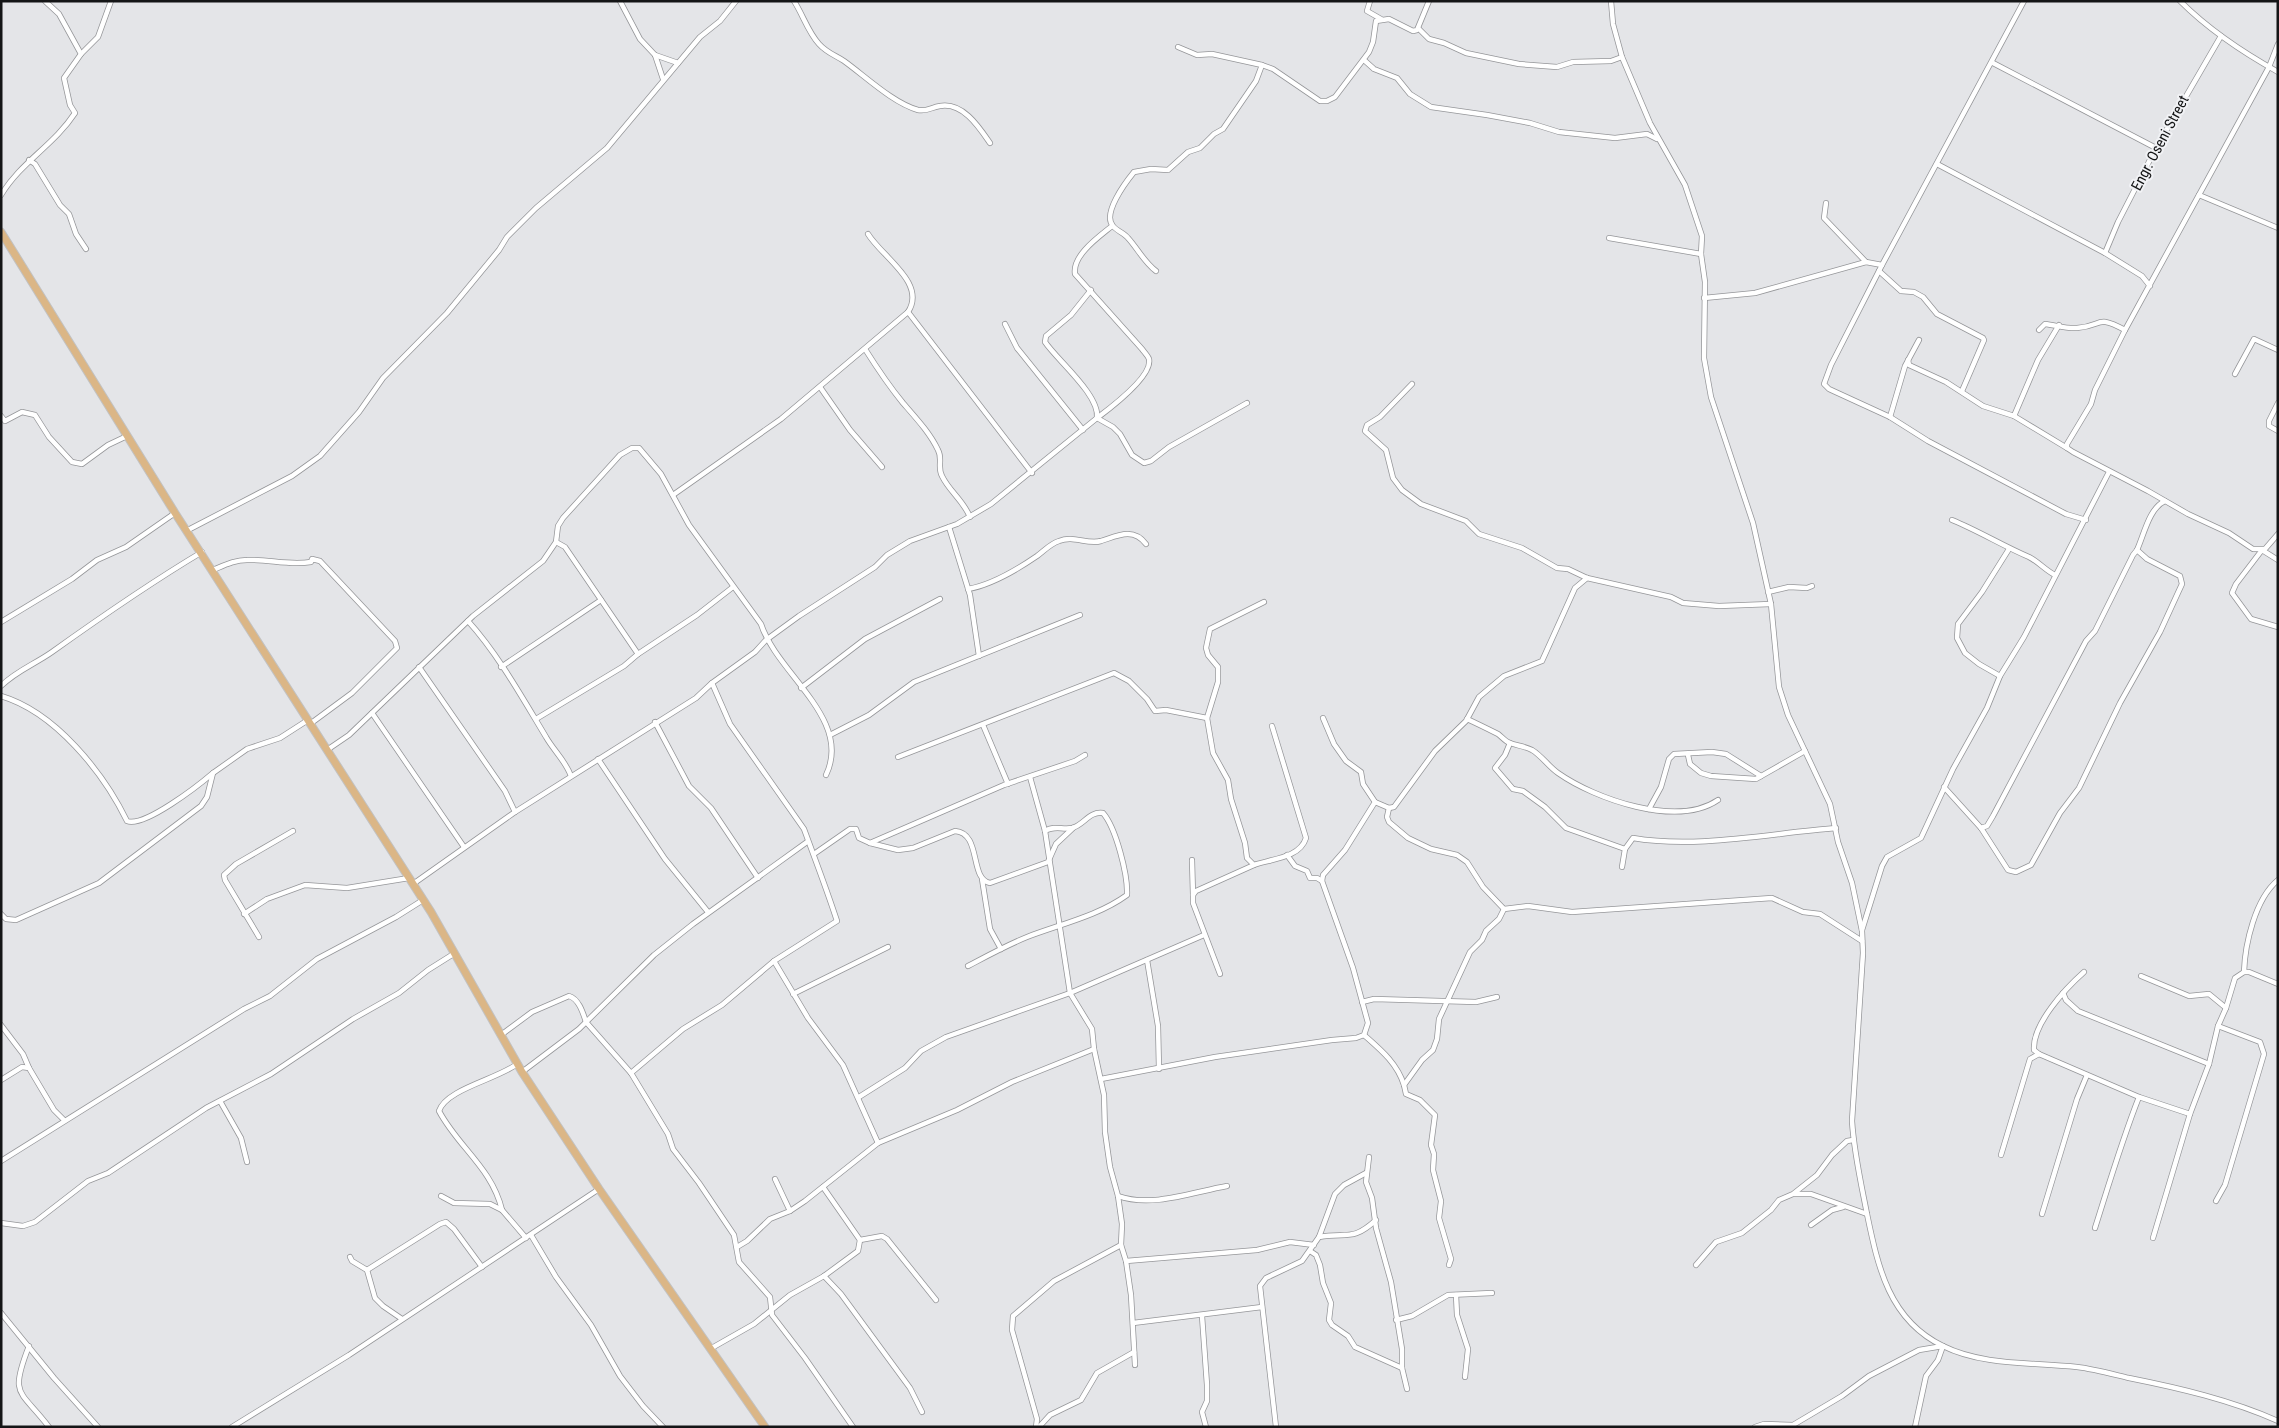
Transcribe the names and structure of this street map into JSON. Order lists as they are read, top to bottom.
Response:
{
  "streets": {
    "street": ["Engr. Oseni Street"]
  }
}
